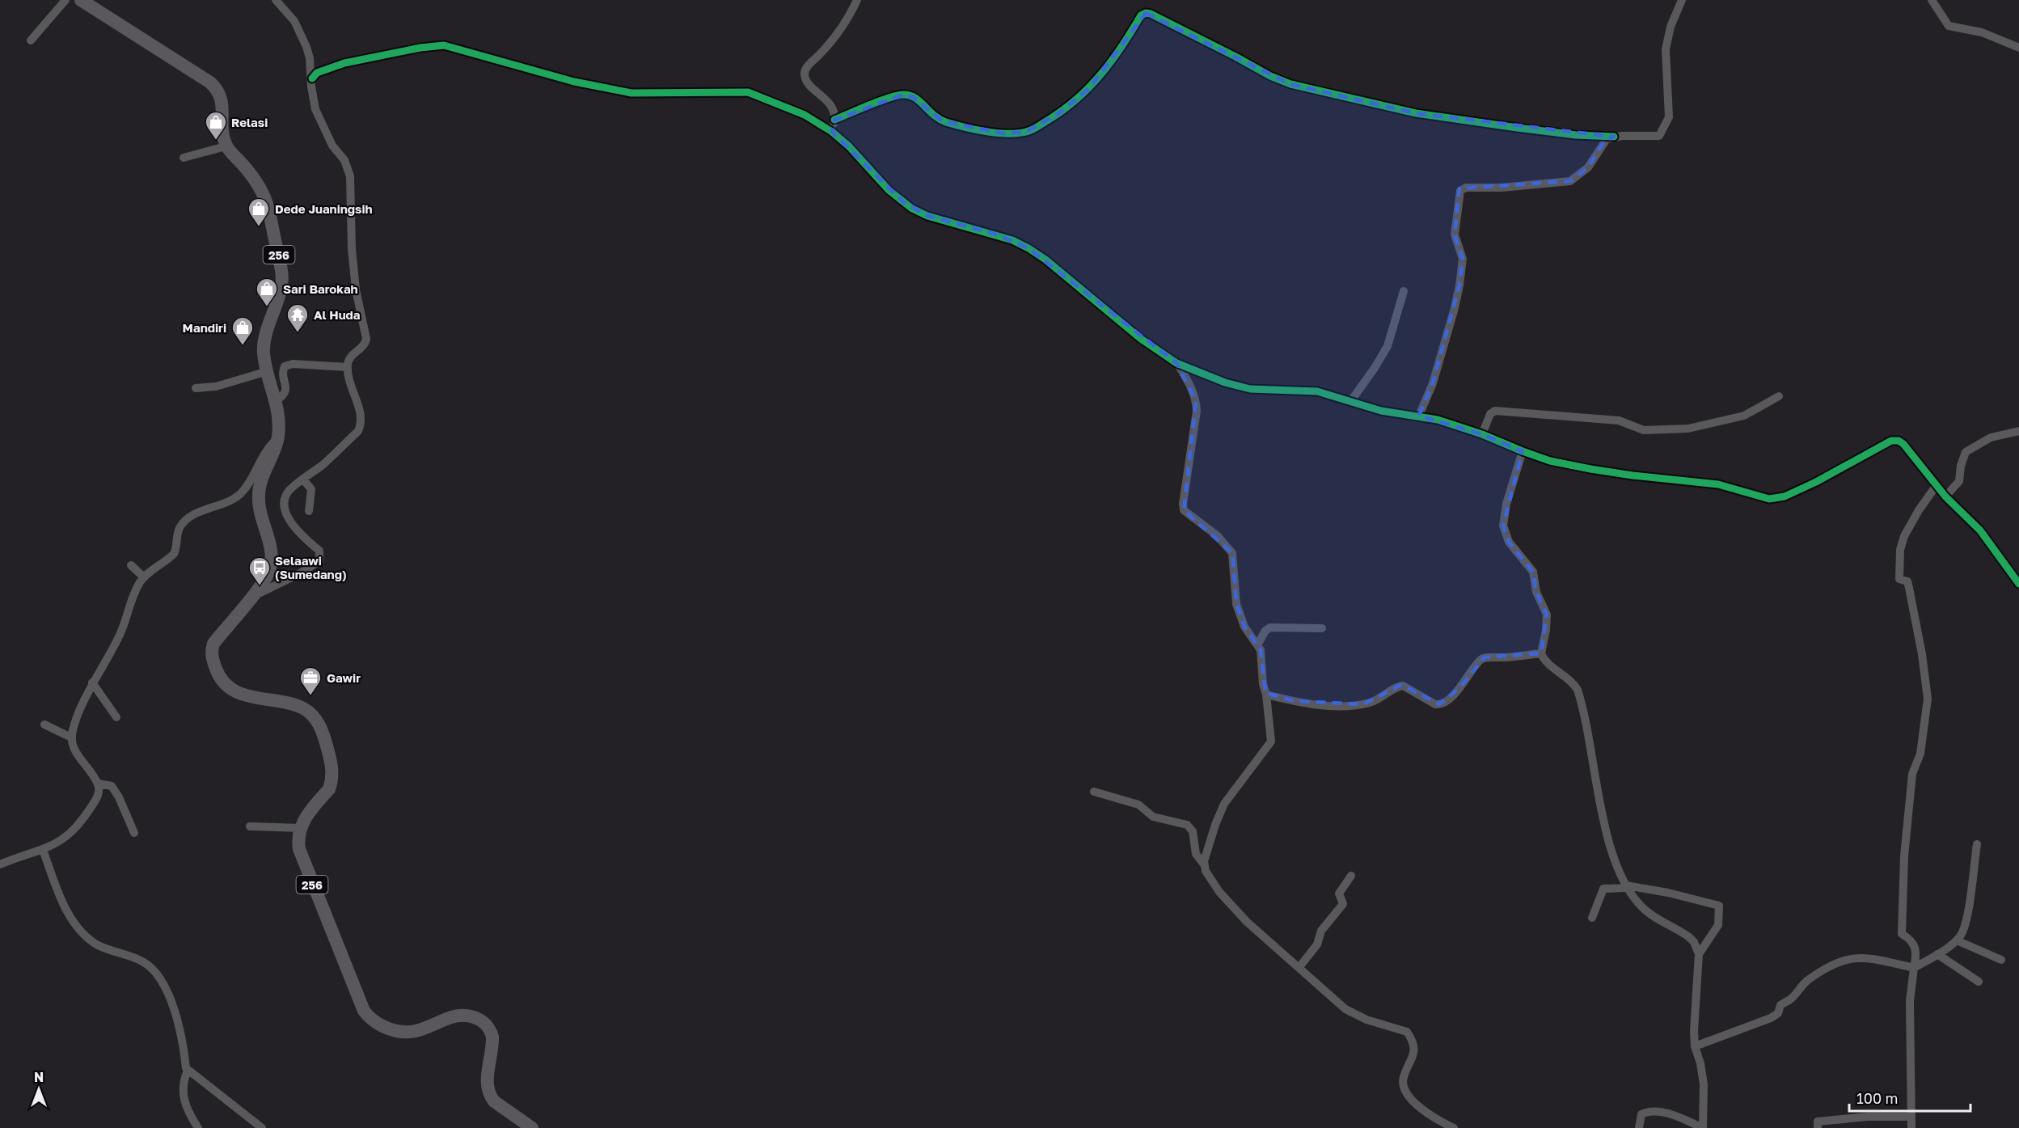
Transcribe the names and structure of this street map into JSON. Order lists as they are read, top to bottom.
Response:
{
  "streets": {
    "main road": ["256"]
  },
  "places": {
    "shop": [
      "Relasi",
      "Dede Juaningsih",
      "Sari Barokah",
      "Mandiri"
    ],
    "temple": ["Al Huda"],
    "bus stop": ["Selaawi (Sumedang)"],
    "office": ["Gawir"]
  },
  "scale_bar": "100 m",
  "north": "top"
}
